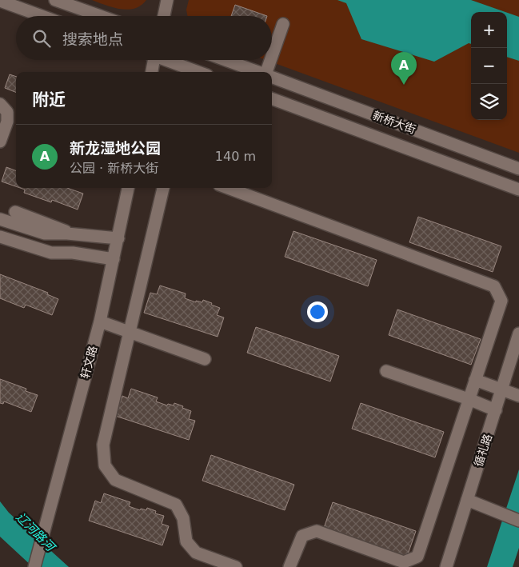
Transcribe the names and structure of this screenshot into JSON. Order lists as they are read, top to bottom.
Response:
{
  "streets": {
    "street": ["新桥大街", "轩文路", "循礼路"]
  },
  "water": ["辽河路河"],
  "page": {
    "map_buttons": ["+", "−"],
    "search": "搜索地点",
    "pins": "A",
    "heading": "附近",
    "list": [
      {
        "mark": "A",
        "name": "新龙湿地公园",
        "note": "公园 · 新桥大街",
        "value": "140 m"
      }
    ]
  }
}
